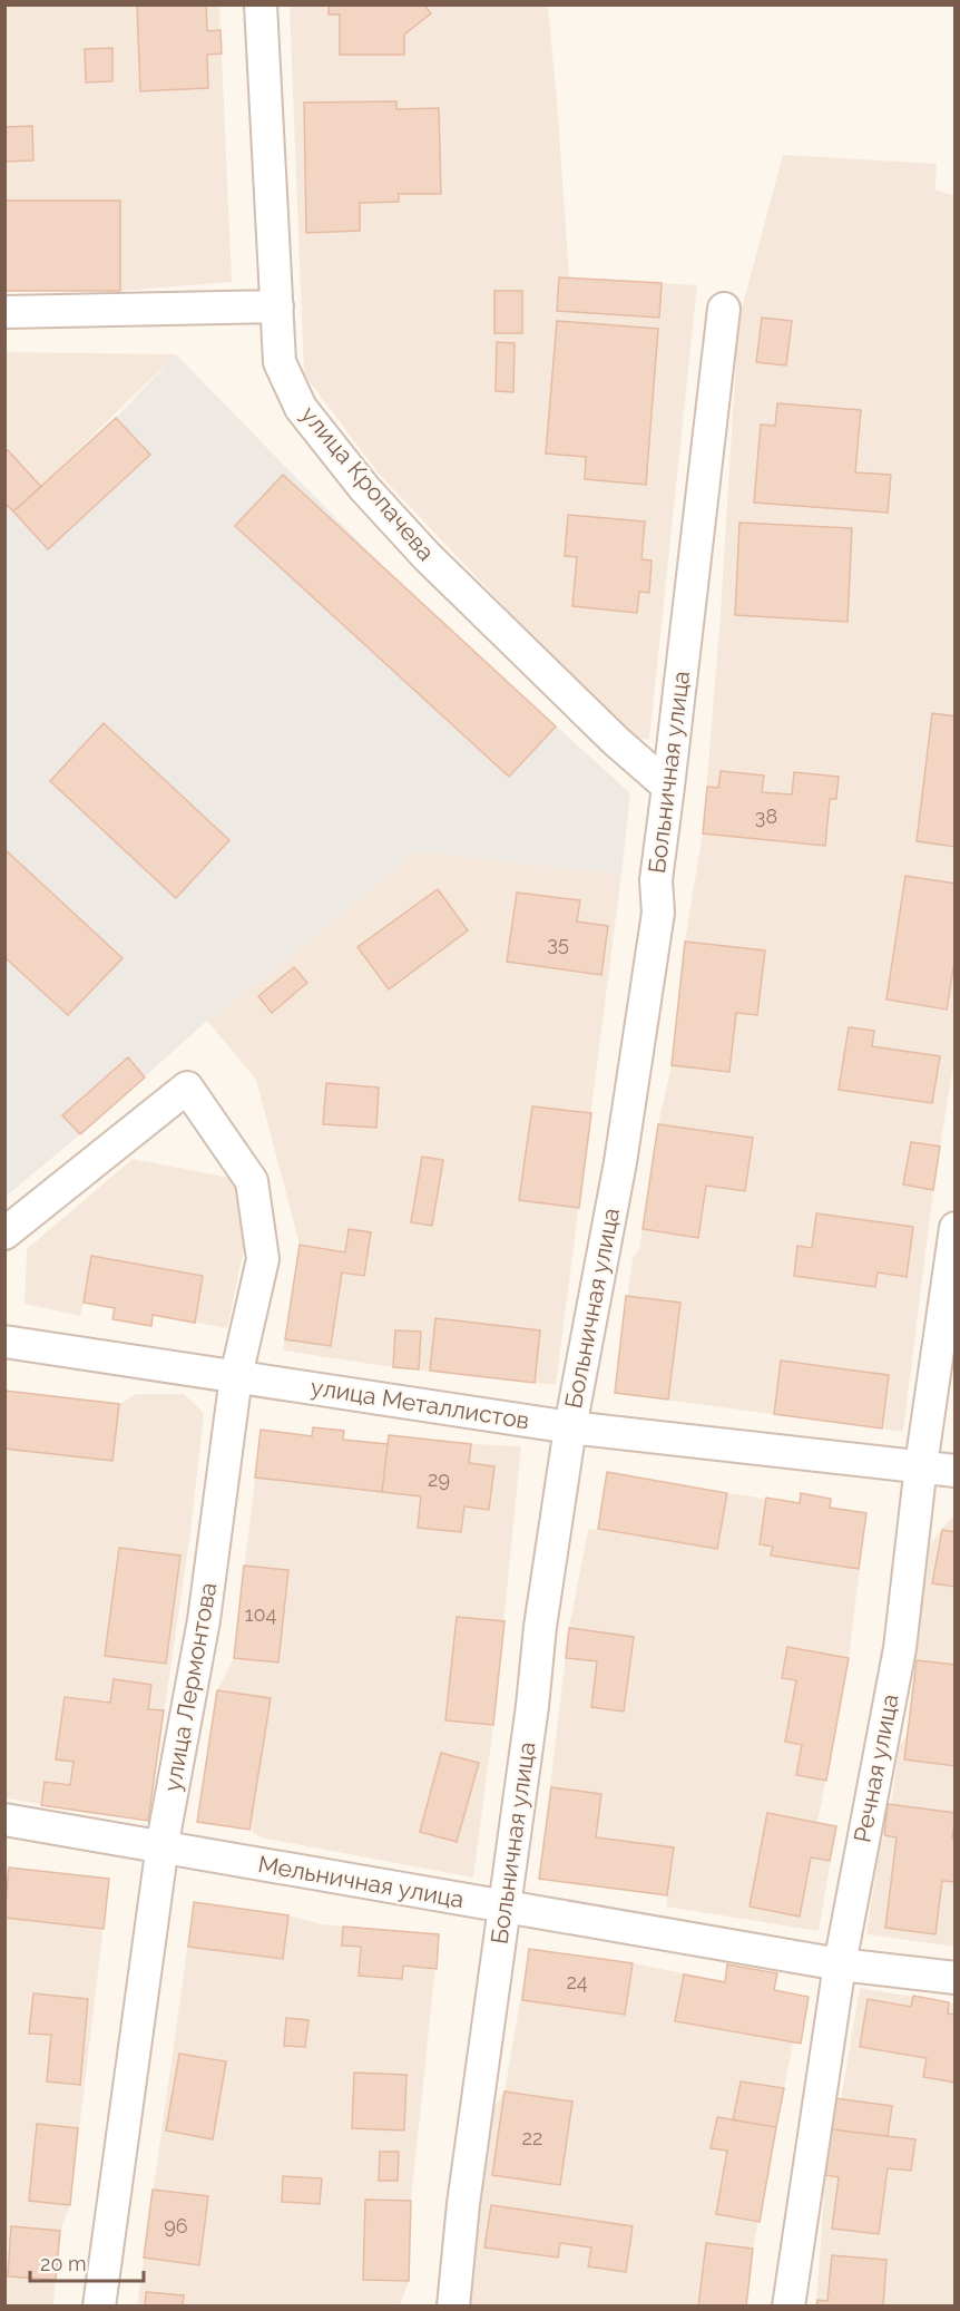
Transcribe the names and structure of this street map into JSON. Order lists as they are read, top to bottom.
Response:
{
  "streets": {
    "street": [
      "улица Кропачева",
      "Больничная улица",
      "улица Металлистов",
      "улица Лермонтова",
      "Речная улица",
      "Мельничная улица"
    ]
  },
  "crossings": [
    ["улица Кропачева", "Больничная улица"],
    ["Больничная улица", "улица Металлистов"],
    ["Больничная улица", "Мельничная улица"],
    ["улица Металлистов", "улица Лермонтова"],
    ["улица Металлистов", "Речная улица"],
    ["улица Лермонтова", "Мельничная улица"],
    ["Речная улица", "Мельничная улица"]
  ],
  "house_numbers": [
    "38",
    "35",
    "29",
    "104",
    "24",
    "22",
    "96"
  ],
  "scale_bar": "20 m"
}
